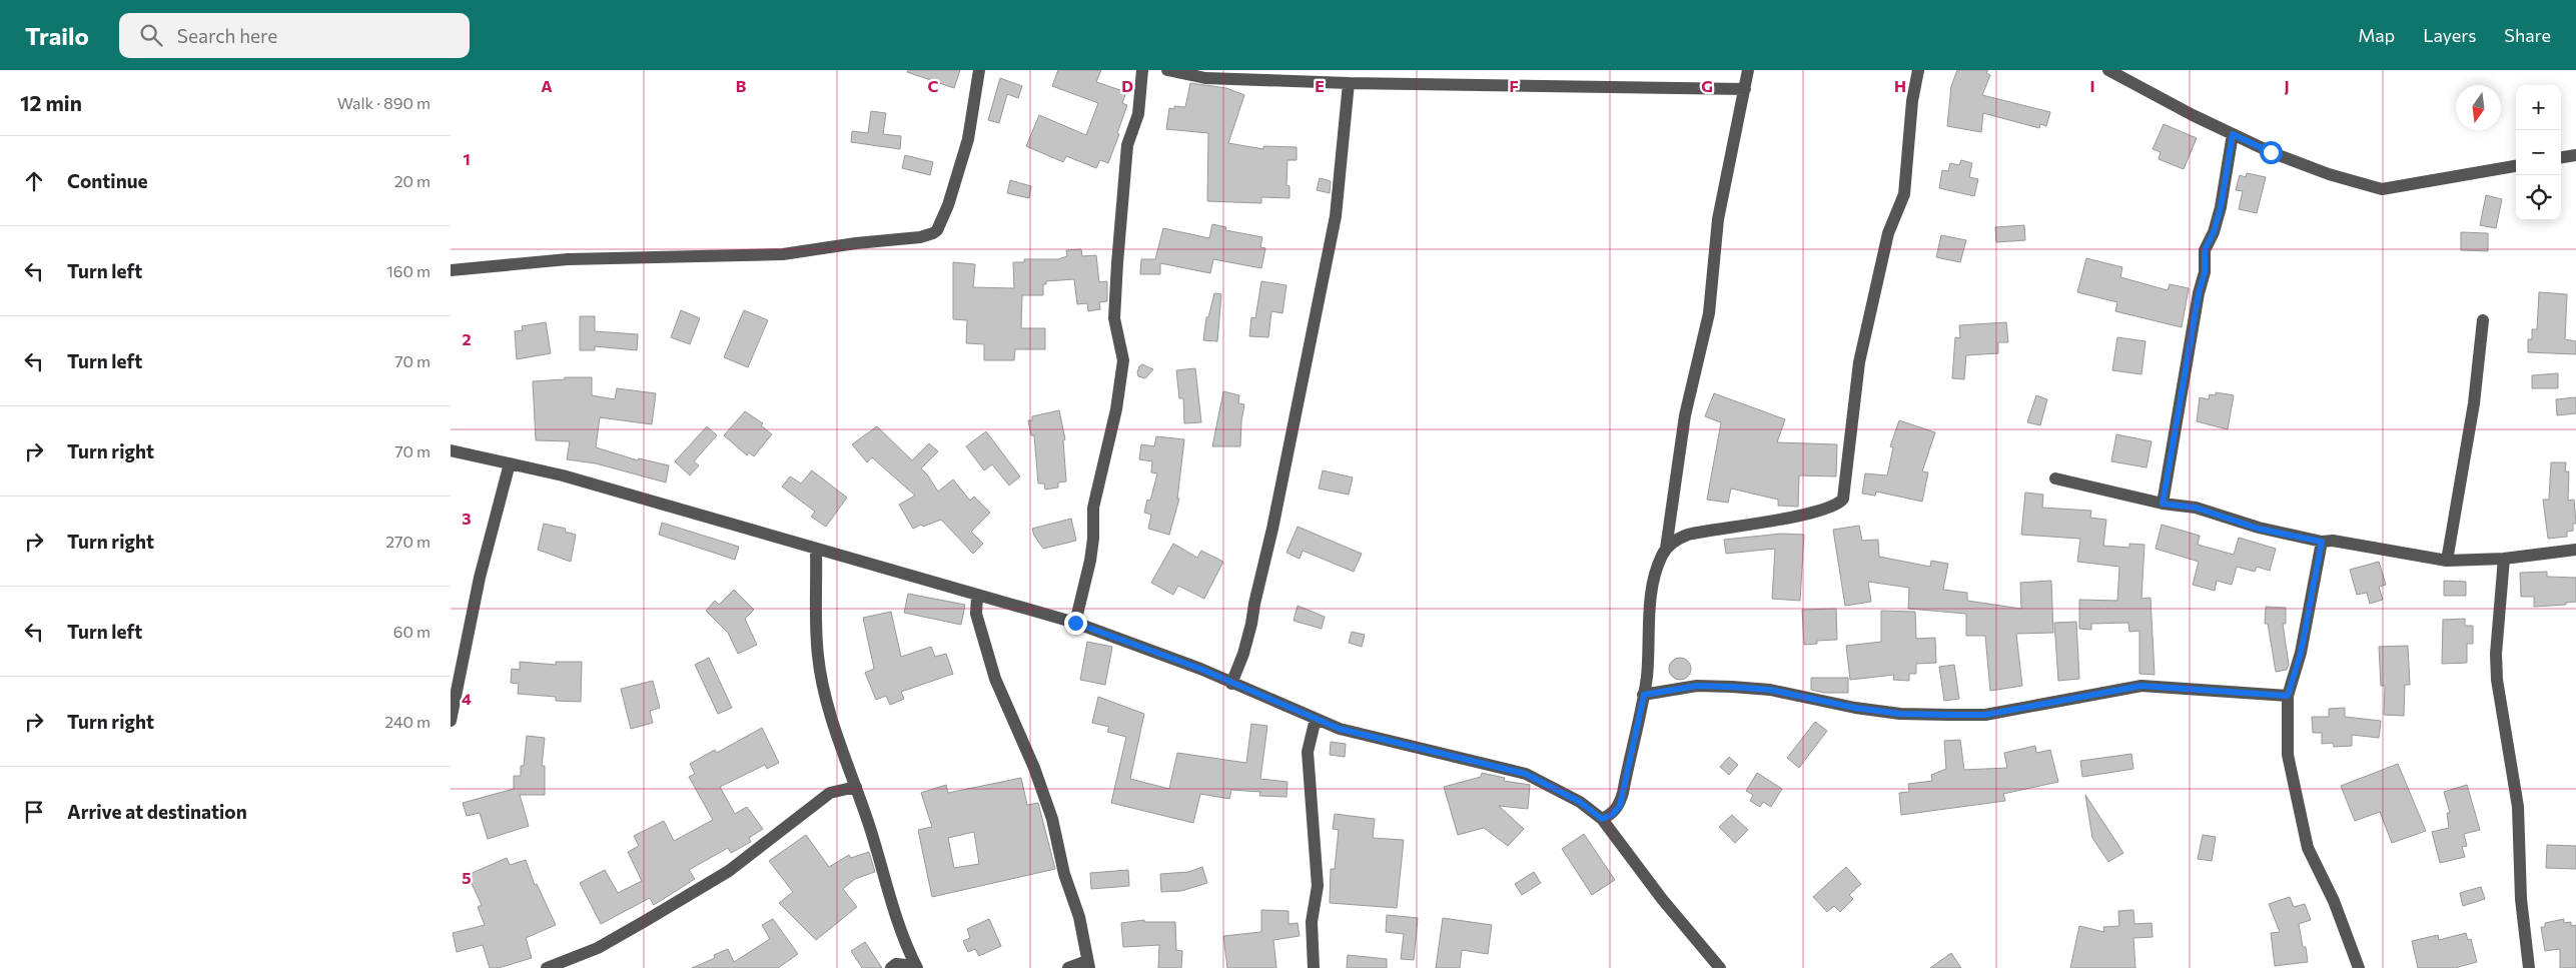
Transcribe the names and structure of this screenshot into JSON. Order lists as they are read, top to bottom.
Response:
{
  "north": "bottom",
  "page": {
    "header": "Trailo",
    "search": "Search here",
    "nav": ["Map", "Layers", "Share"],
    "heading": ["12 min", "Walk · 890 m"],
    "map_buttons": ["+", "−"],
    "list": [
      ["Continue", "20 m"],
      ["Turn left", "160 m"],
      ["Turn left", "70 m"],
      ["Turn right", "70 m"],
      ["Turn right", "270 m"],
      ["Turn left", "60 m"],
      ["Turn right", "240 m"],
      "Arrive at destination"
    ]
  },
  "grid": {
    "columns": [
      "A",
      "B",
      "C",
      "D",
      "E",
      "F",
      "G",
      "H",
      "I",
      "J"
    ],
    "rows": [
      "1",
      "2",
      "3",
      "4",
      "5"
    ]
  }
}
